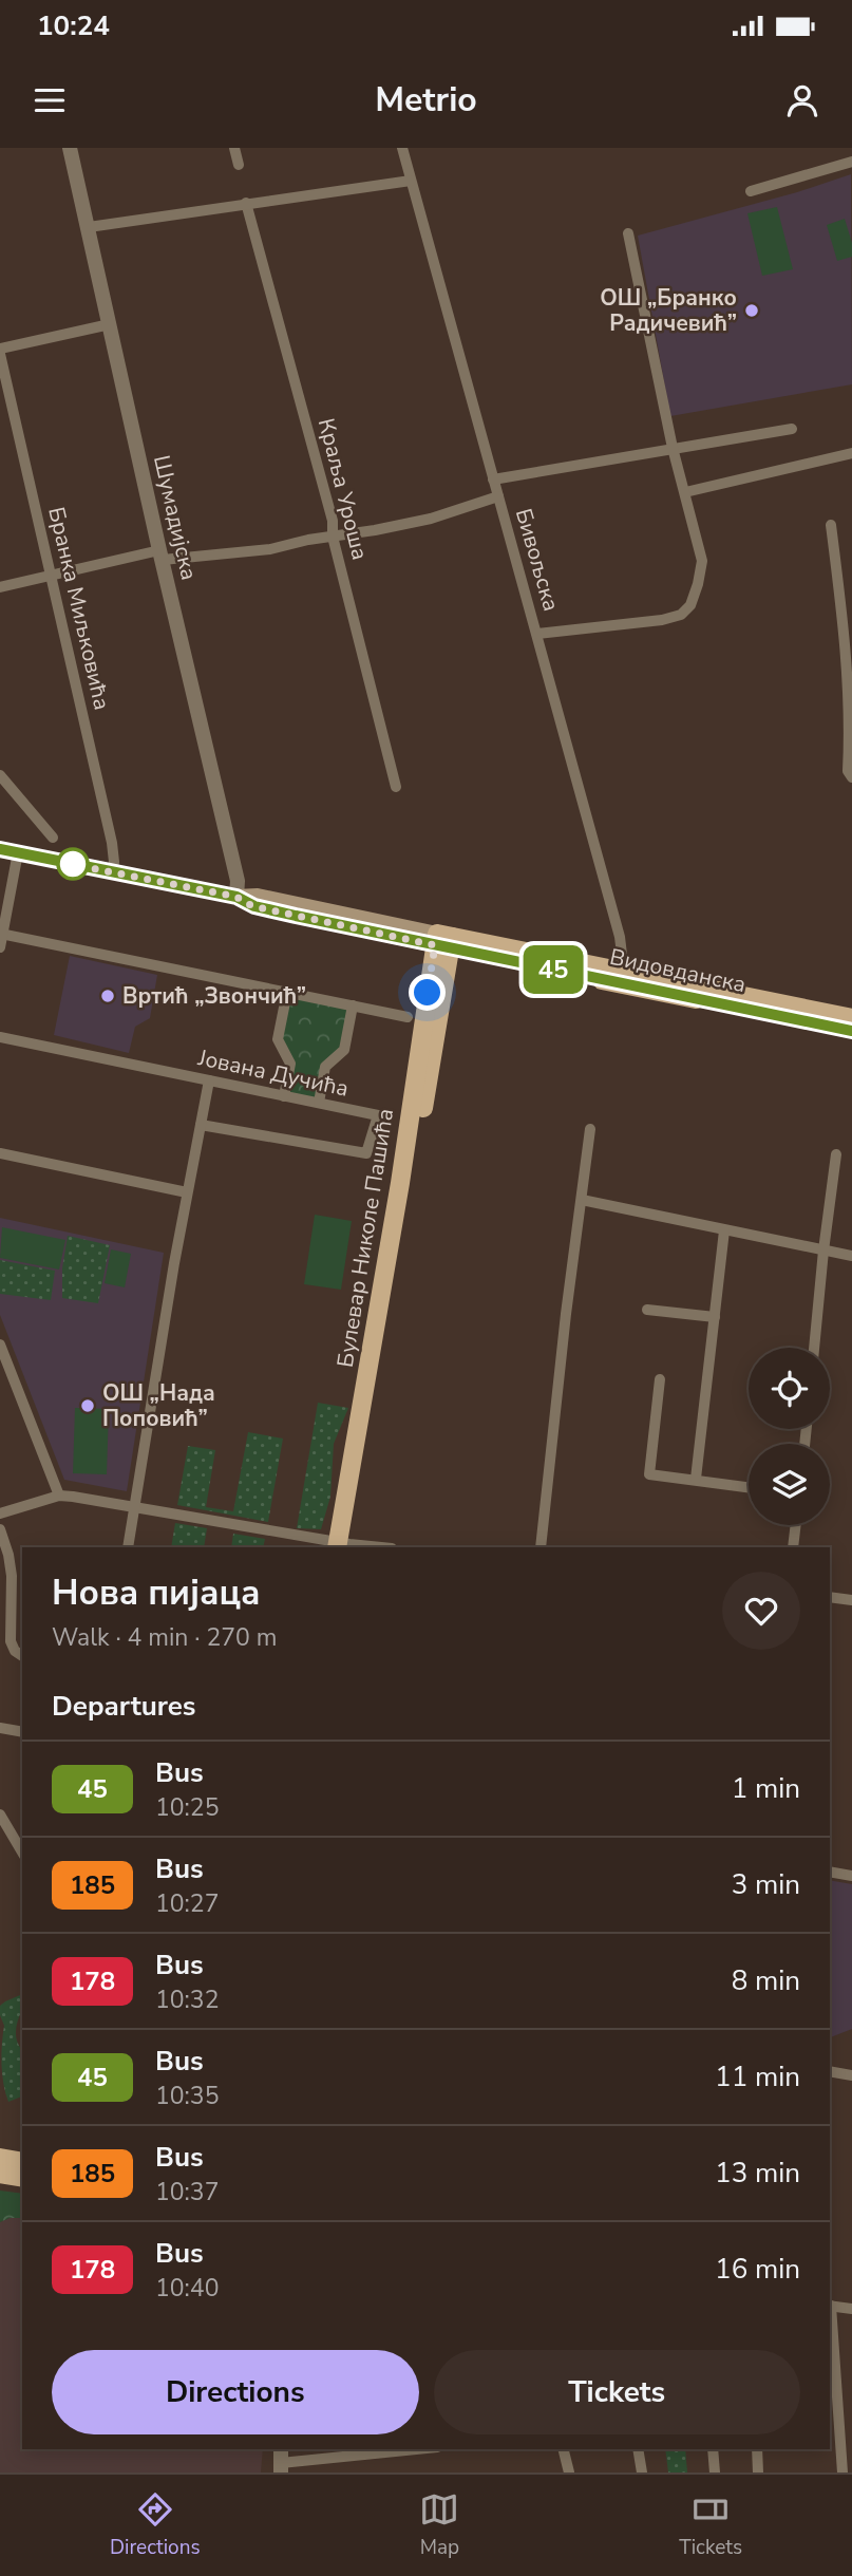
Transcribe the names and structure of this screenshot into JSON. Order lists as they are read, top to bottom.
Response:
{
  "streets": {
    "main road": ["Видовданска", "Булевар Николе Пашића"],
    "street": [
      "Краља Уроша",
      "Шумадијска",
      "Бивољска",
      "Бранка Миљковића",
      "Јована Дучића"
    ]
  },
  "crossings": [
    ["Шумадијска", "Видовданска"],
    ["Бивољска", "Видовданска"],
    ["Бранка Миљковића", "Видовданска"],
    ["Видовданска", "Булевар Николе Пашића"]
  ],
  "places": ["ОШ „Бранко Радичевић”", "Вртић „Звончић”", "ОШ „Нада Поповић”"],
  "lines": ["bus line 45"],
  "page": {
    "status": "10:24",
    "header": "Metrio",
    "on_map": "45",
    "heading": [
      ["Нова пијаца", "Walk · 4 min · 270 m"],
      "Departures"
    ],
    "list": [
      {
        "mark": "45",
        "name": "Bus",
        "note": "10:25",
        "value": "1 min"
      },
      {
        "mark": "185",
        "name": "Bus",
        "note": "10:27",
        "value": "3 min"
      },
      {
        "mark": "178",
        "name": "Bus",
        "note": "10:32",
        "value": "8 min"
      },
      {
        "mark": "45",
        "name": "Bus",
        "note": "10:35",
        "value": "11 min"
      },
      {
        "mark": "185",
        "name": "Bus",
        "note": "10:37",
        "value": "13 min"
      },
      {
        "mark": "178",
        "name": "Bus",
        "note": "10:40",
        "value": "16 min"
      }
    ],
    "buttons": ["Directions", "Tickets"],
    "tabs": ["Directions", "Map", "Tickets"]
  }
}
